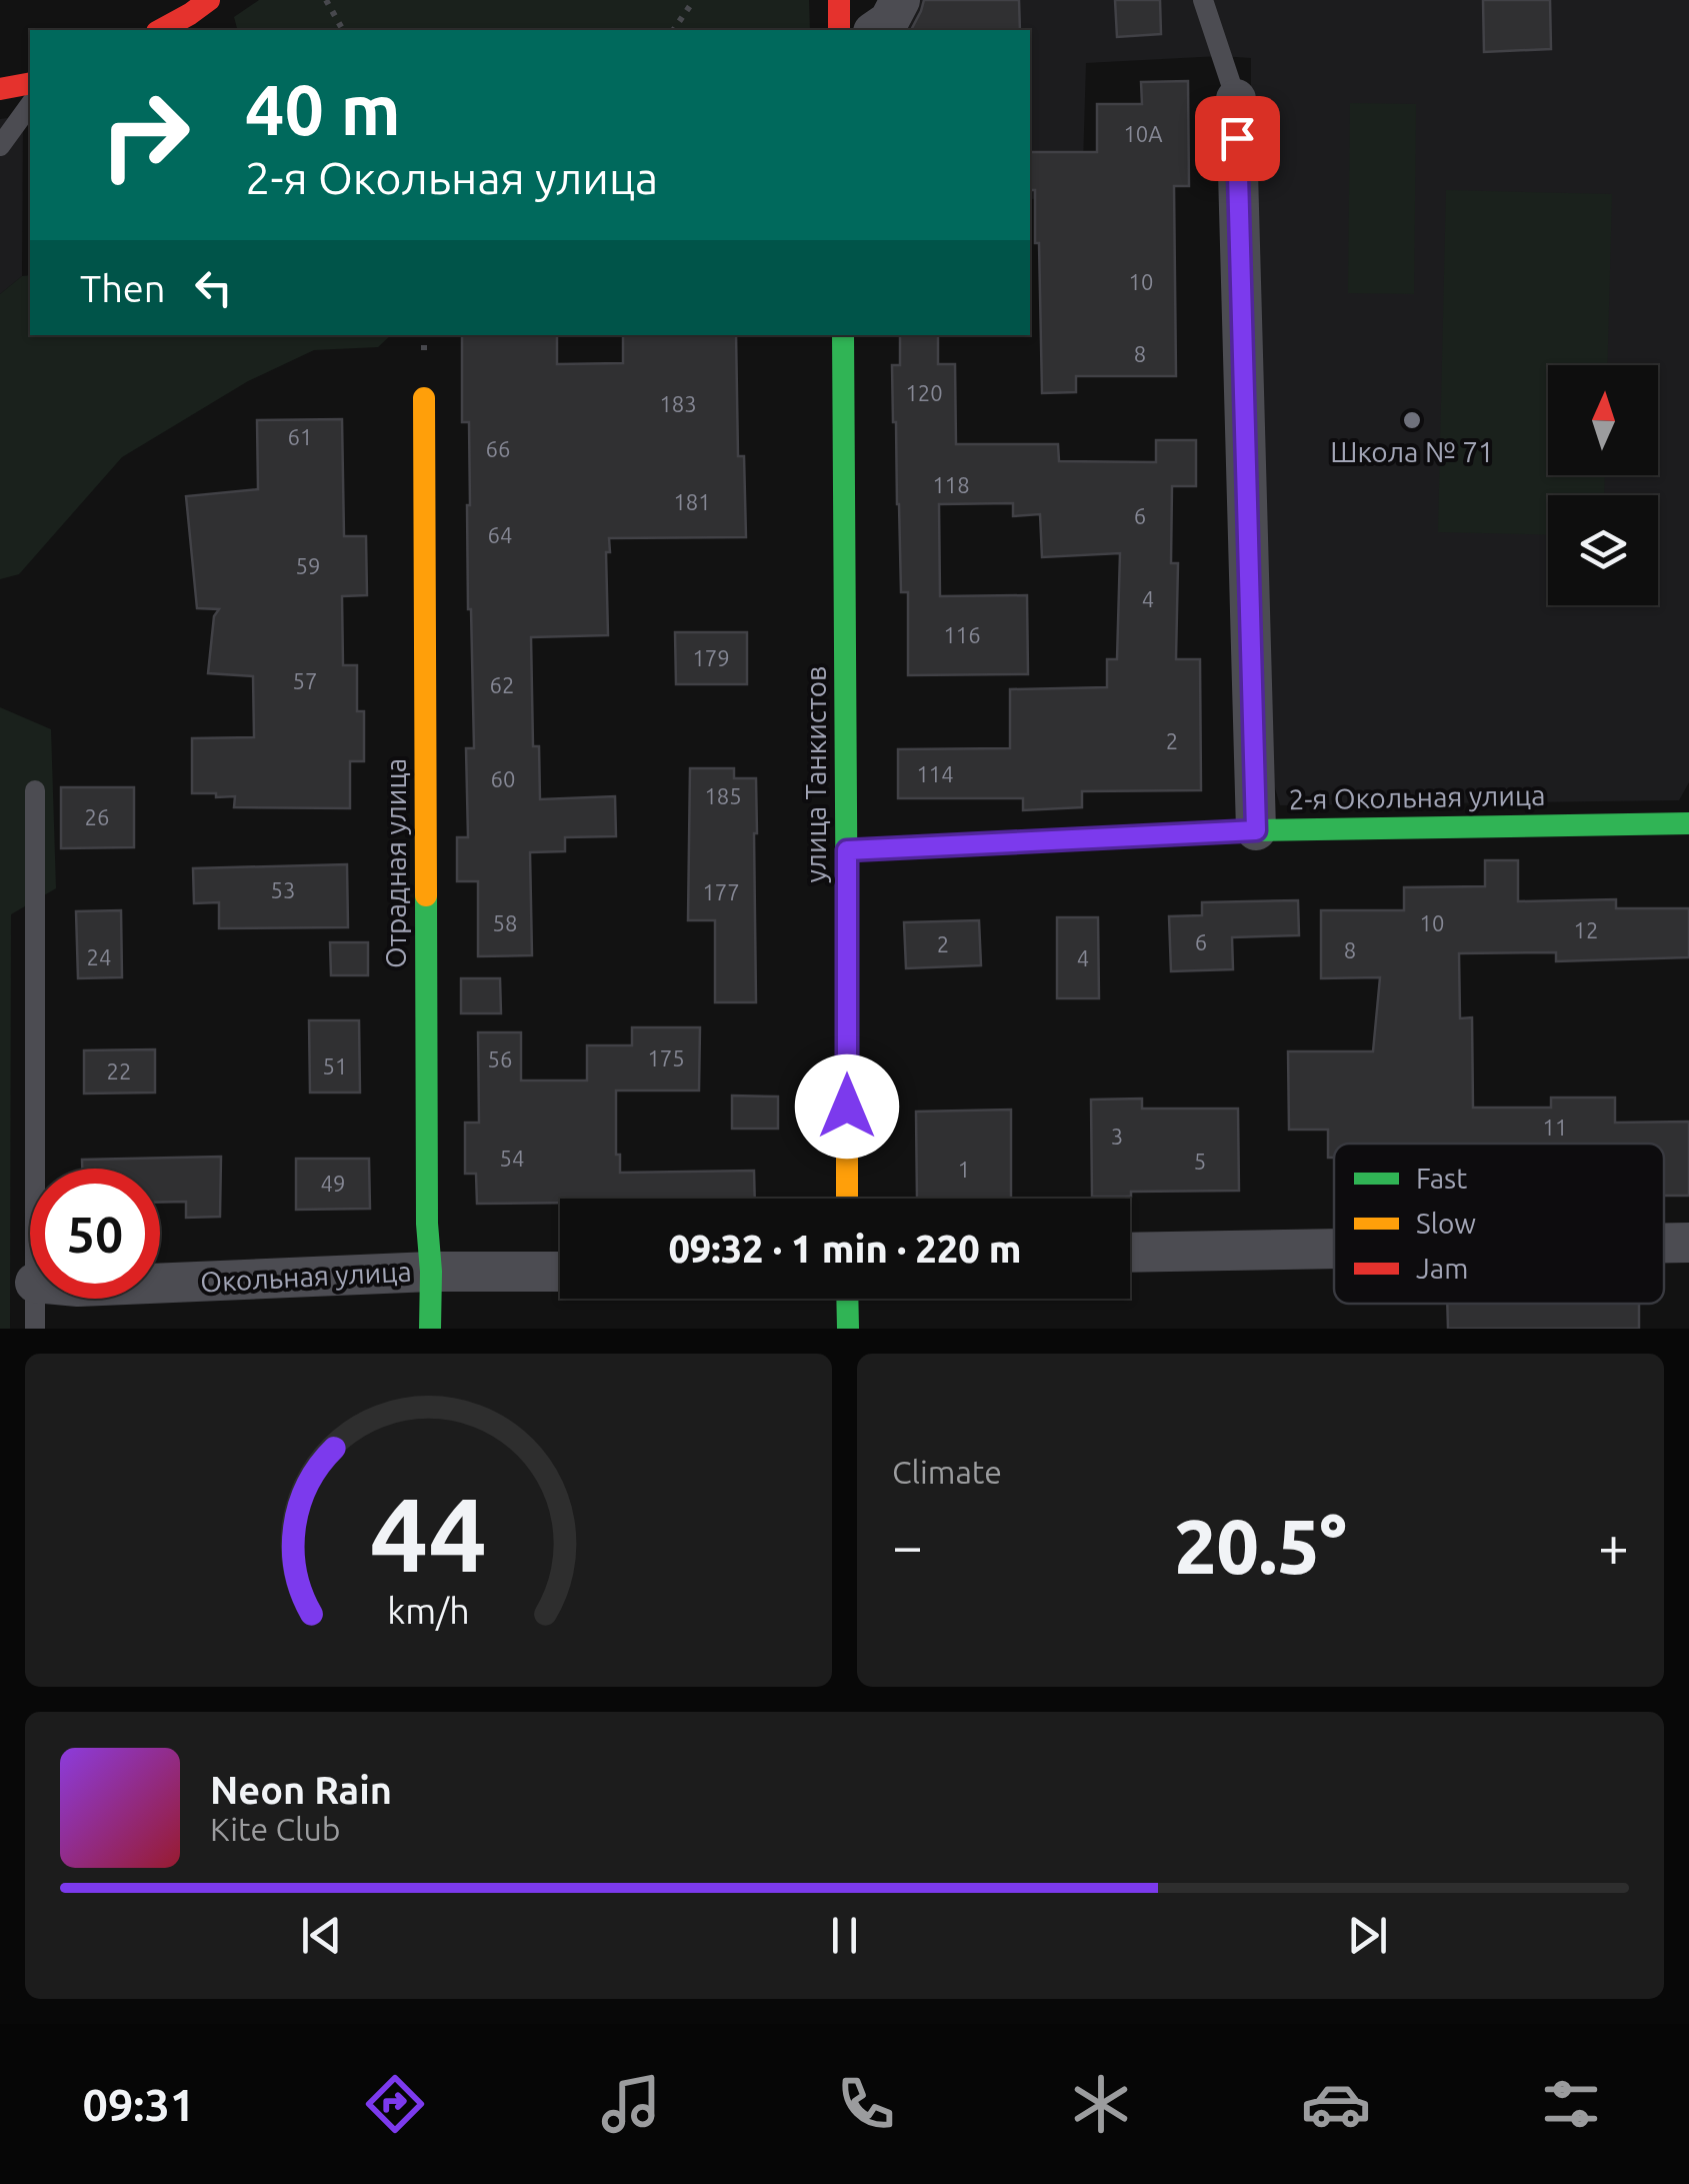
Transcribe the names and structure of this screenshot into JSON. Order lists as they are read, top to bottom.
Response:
{
  "streets": {
    "street": [
      "улица Танкистов",
      "2-я Окольная улица",
      "Отрадная улица",
      "Окольная улица"
    ]
  },
  "crossings": [
    ["улица Танкистов", "2-я Окольная улица"],
    ["Отрадная улица", "Окольная улица"]
  ],
  "places": ["Школа № 71"],
  "house_numbers": [
    "10А",
    "10",
    "8",
    "120",
    "183",
    "61",
    "66",
    "118",
    "181",
    "6",
    "64",
    "59",
    "4",
    "116",
    "179",
    "57",
    "62",
    "2",
    "114",
    "60",
    "185",
    "26",
    "53",
    "177",
    "58",
    "10",
    "12",
    "6",
    "2",
    "8",
    "24",
    "4",
    "175",
    "56",
    "51",
    "22",
    "11",
    "3",
    "54",
    "5",
    "1",
    "49"
  ],
  "legend": ["Fast", "Slow", "Jam"],
  "north": "top",
  "page": {
    "turn": ["40 m", "2-я Окольная улица"],
    "then": "Then",
    "limit": "50",
    "trip": "09:32 · 1 min · 220 m",
    "tile": "Climate",
    "heat": ["−", "20.5°", "+"],
    "song": ["Neon Rain", "Kite Club"],
    "tabs": "09:31",
    "gauge": ["44", "km/h"]
  }
}
